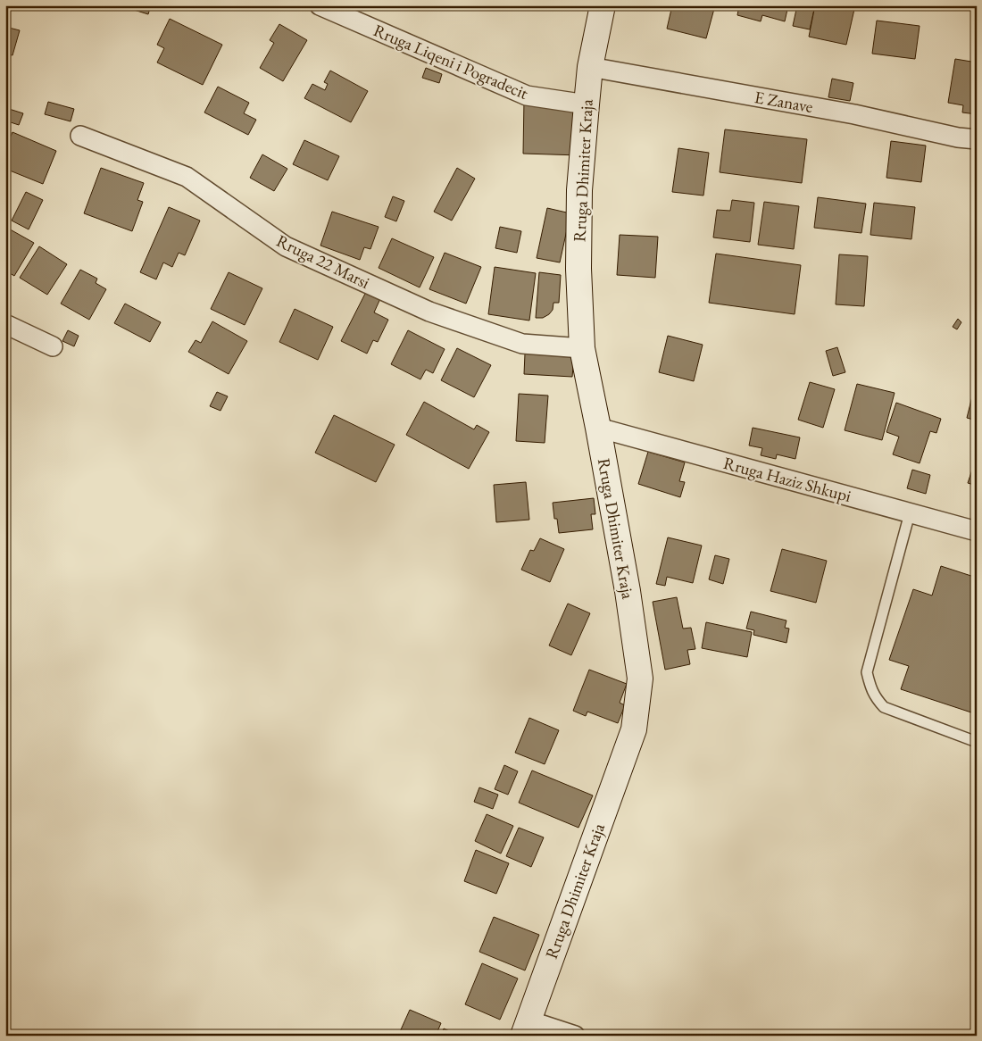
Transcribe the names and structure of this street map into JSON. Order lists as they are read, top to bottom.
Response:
{
  "streets": {
    "street": [
      "Rruga Liqeni i Pogradecit",
      "E Zanave",
      "Rruga Dhimiter Kraja",
      "Rruga 22 Marsi",
      "Rruga Haziz Shkupi"
    ]
  },
  "crossings": [
    ["Rruga Liqeni i Pogradecit", "Rruga Dhimiter Kraja"],
    ["E Zanave", "Rruga Dhimiter Kraja"],
    ["Rruga Dhimiter Kraja", "Rruga 22 Marsi"],
    ["Rruga Dhimiter Kraja", "Rruga Haziz Shkupi"]
  ]
}
